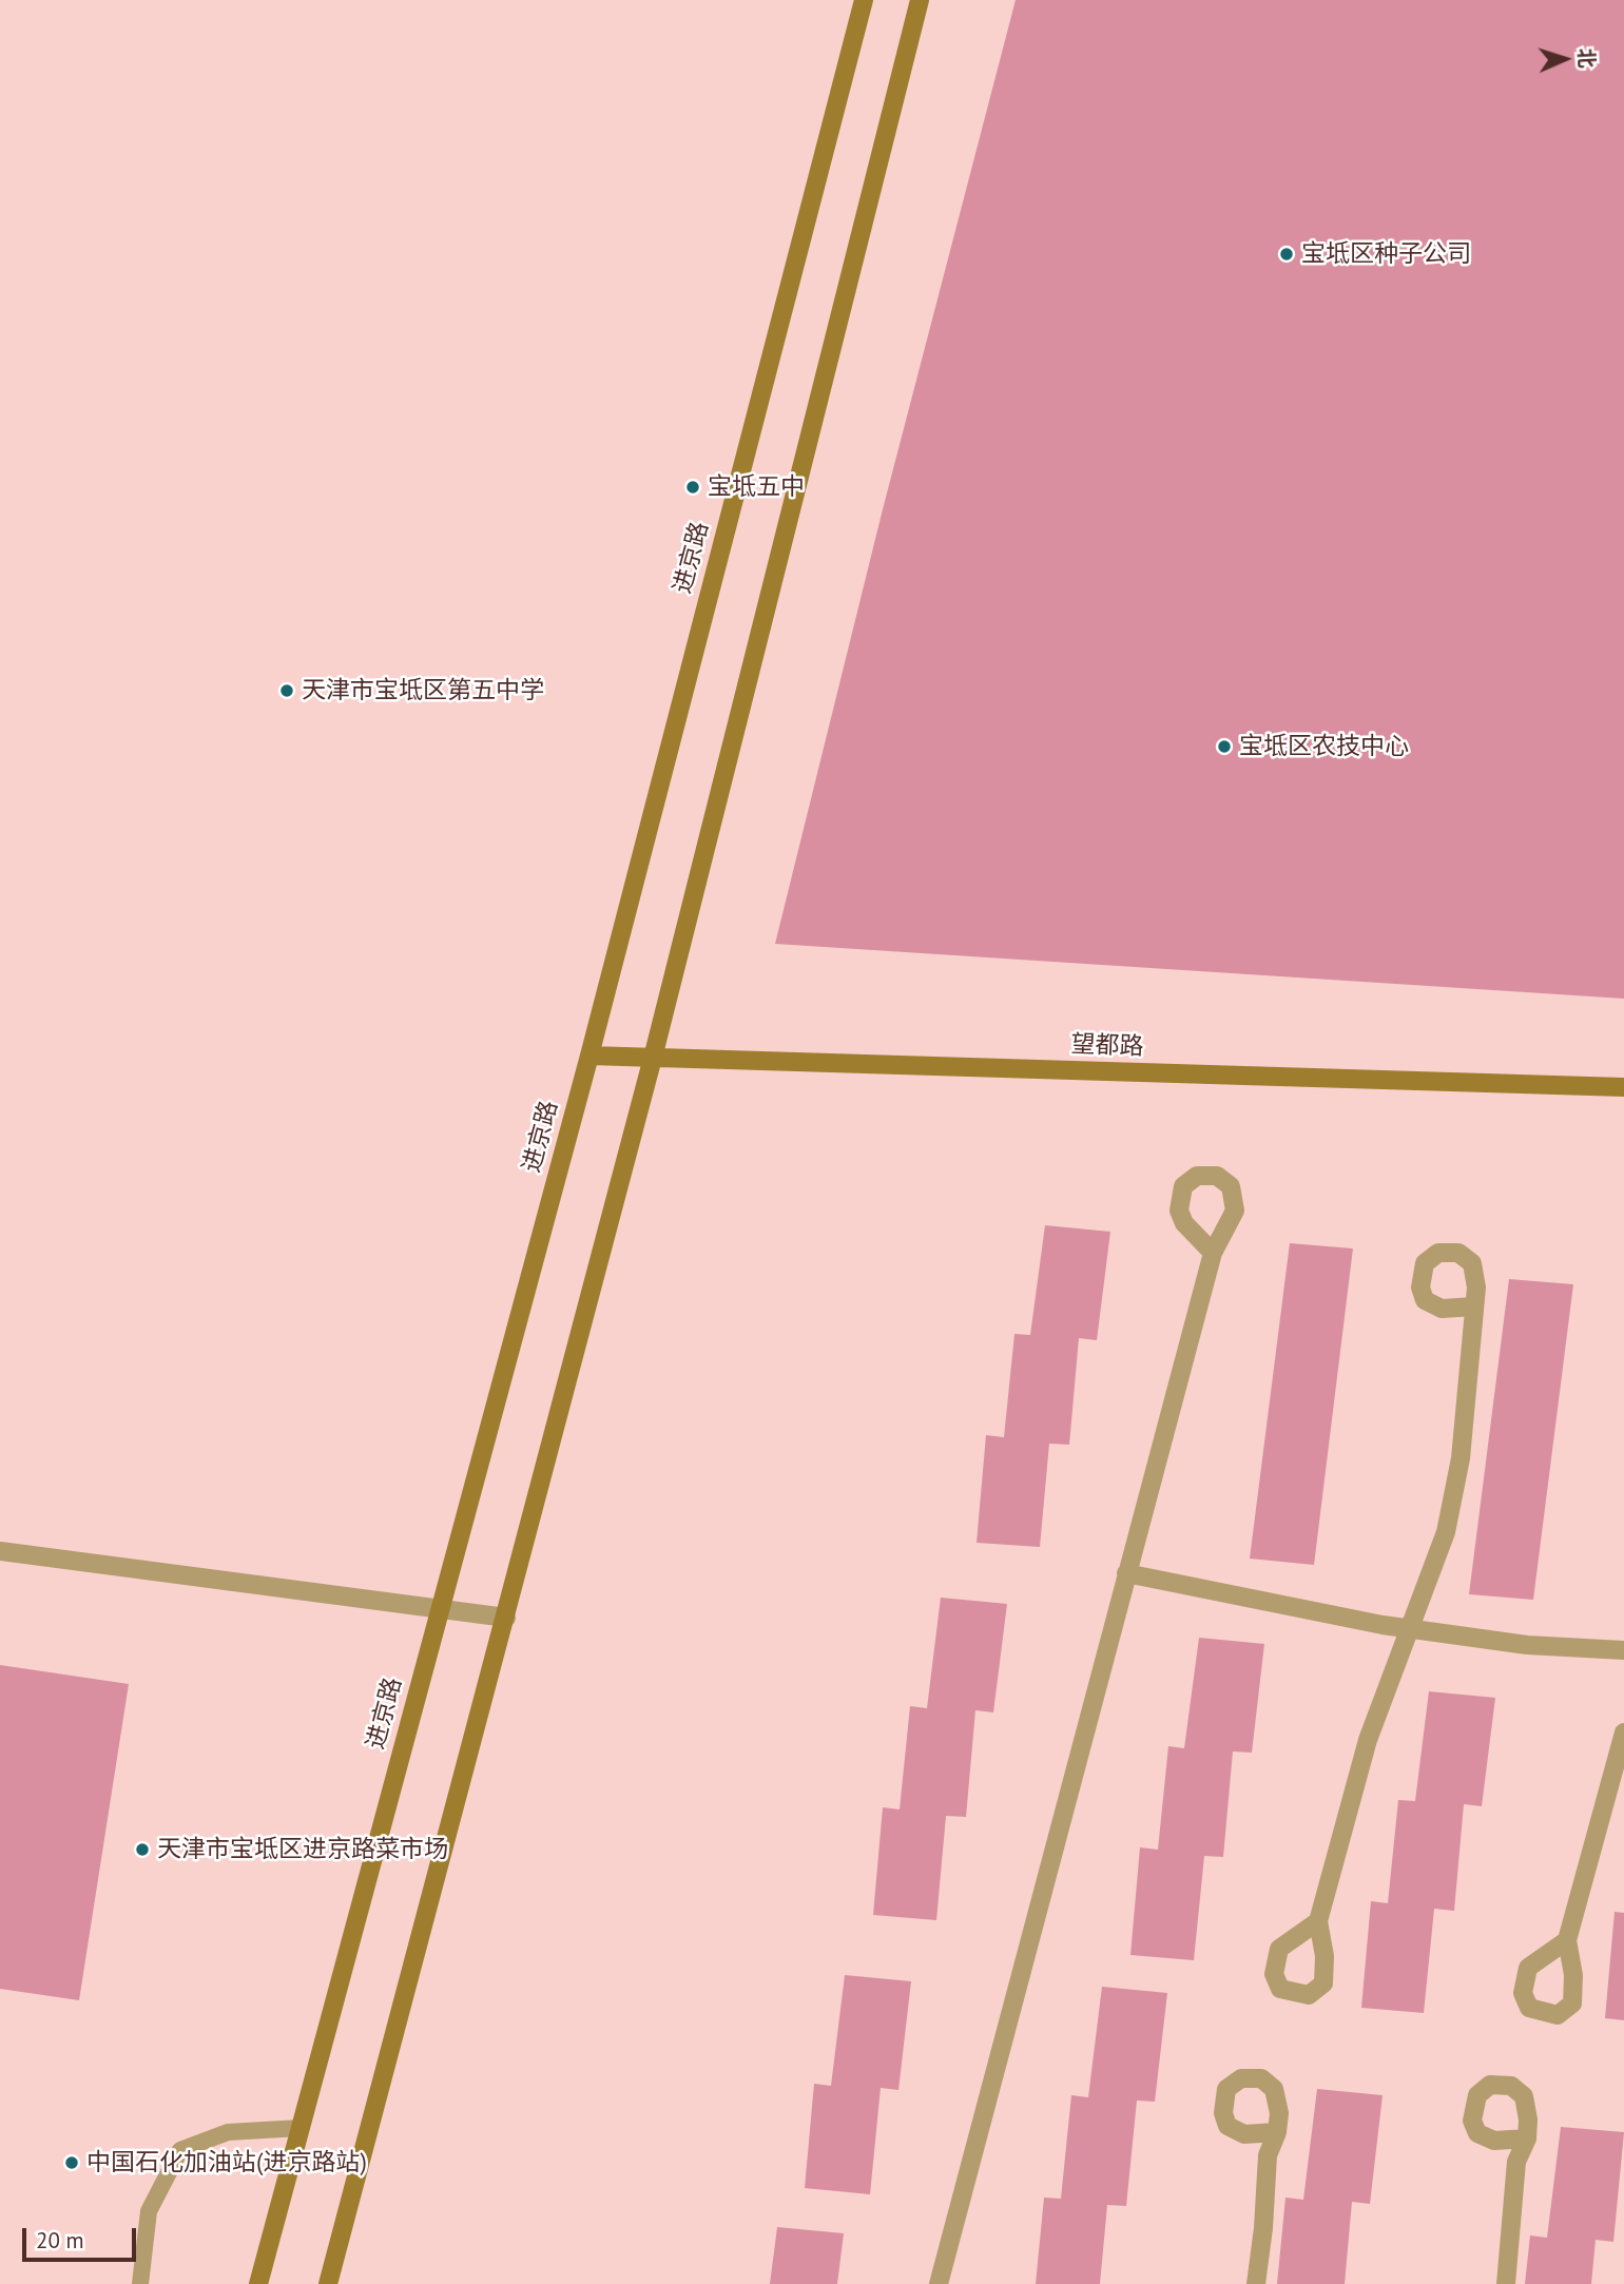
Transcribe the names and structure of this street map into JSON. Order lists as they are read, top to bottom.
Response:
{
  "streets": {
    "main road": ["进京路", "望都路"]
  },
  "crossings": [
    ["进京路", "望都路"]
  ],
  "places": [
    "宝坻区种子公司",
    "宝坻五中",
    "天津市宝坻区第五中学",
    "宝坻区农技中心",
    "天津市宝坻区进京路菜市场",
    "中国石化加油站(进京路站)"
  ],
  "scale_bar": "20 m",
  "north": "right"
}
